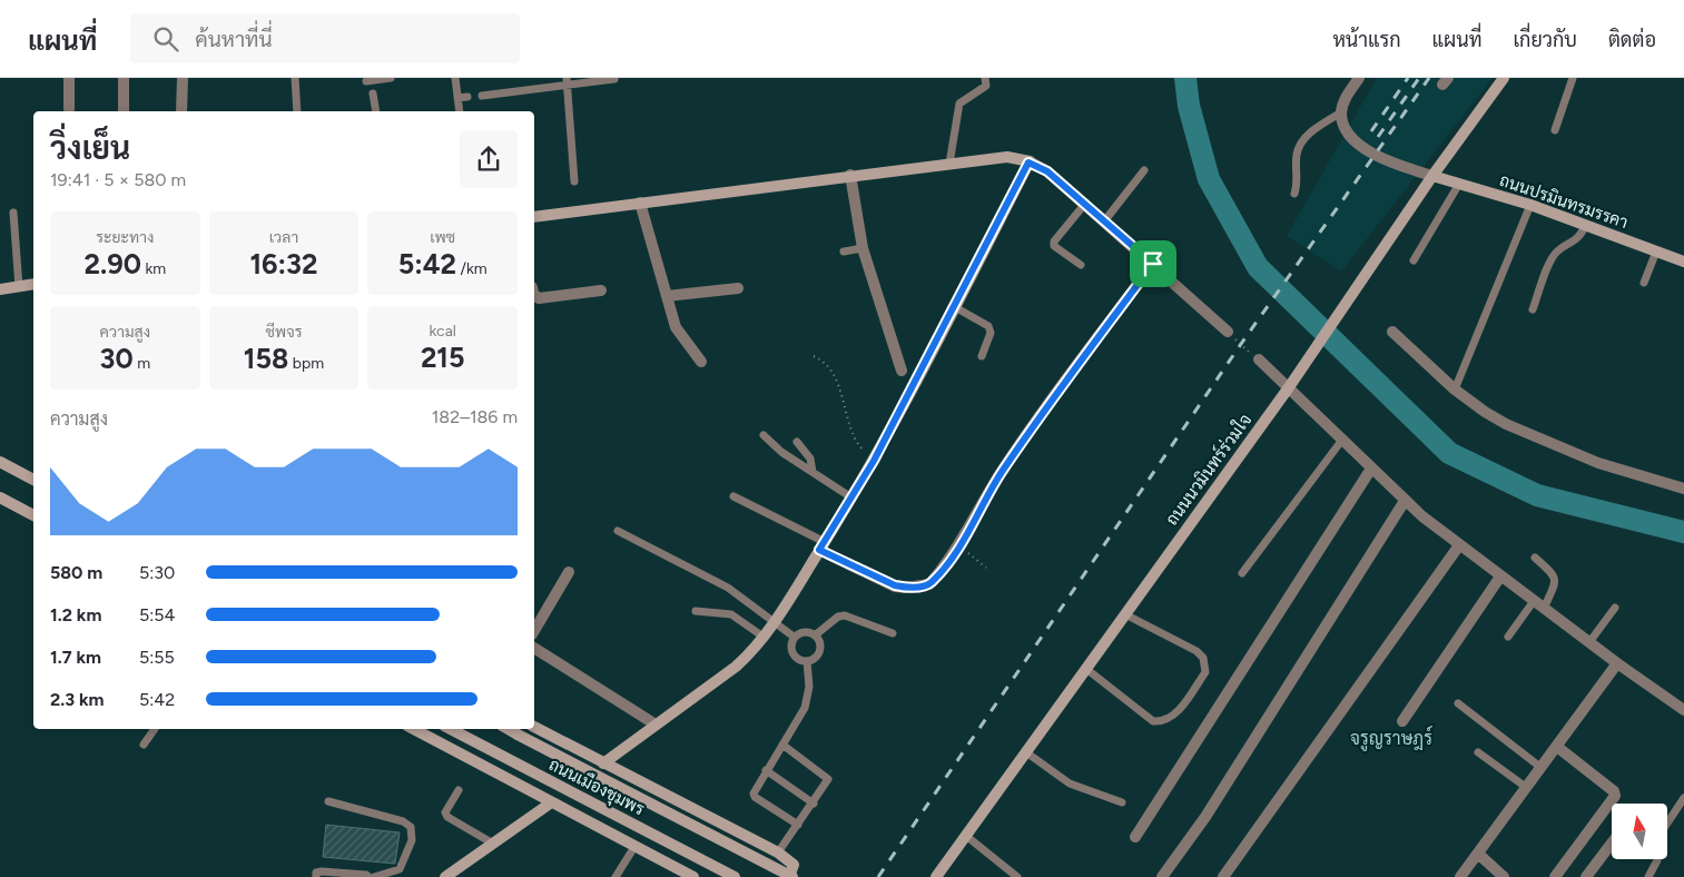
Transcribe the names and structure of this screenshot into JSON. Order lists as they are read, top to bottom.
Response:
{
  "streets": {
    "street": ["ถนนปรมินทรมรรคา", "ถนนนวมินทร์ร่วมใจ", "ถนนเมืองชุมพร"]
  },
  "crossings": [
    ["ถนนปรมินทรมรรคา", "ถนนนวมินทร์ร่วมใจ"]
  ],
  "districts": ["จรูญราษฎร์"],
  "north": "top",
  "page": {
    "header": "แผนที่",
    "search": "ค้นหาที่นี่",
    "nav": [
      "หน้าแรก",
      "แผนที่",
      "เกี่ยวกับ",
      "ติดต่อ"
    ],
    "heading": ["วิ่งเย็น", "19:41 · 5 × 580 m"],
    "stats": [
      ["ระยะทาง", "2.90 km"],
      ["เวลา", "16:32"],
      ["เพซ", "5:42 /km"],
      ["ความสูง", "30 m"],
      ["ชีพจร", "158 bpm"],
      ["kcal", "215"]
    ],
    "chart": ["ความสูง", "182–186 m"],
    "list": [
      {
        "name": "580 m",
        "note": "5:30"
      },
      {
        "name": "1.2 km",
        "note": "5:54"
      },
      {
        "name": "1.7 km",
        "note": "5:55"
      },
      {
        "name": "2.3 km",
        "note": "5:42"
      }
    ]
  }
}
